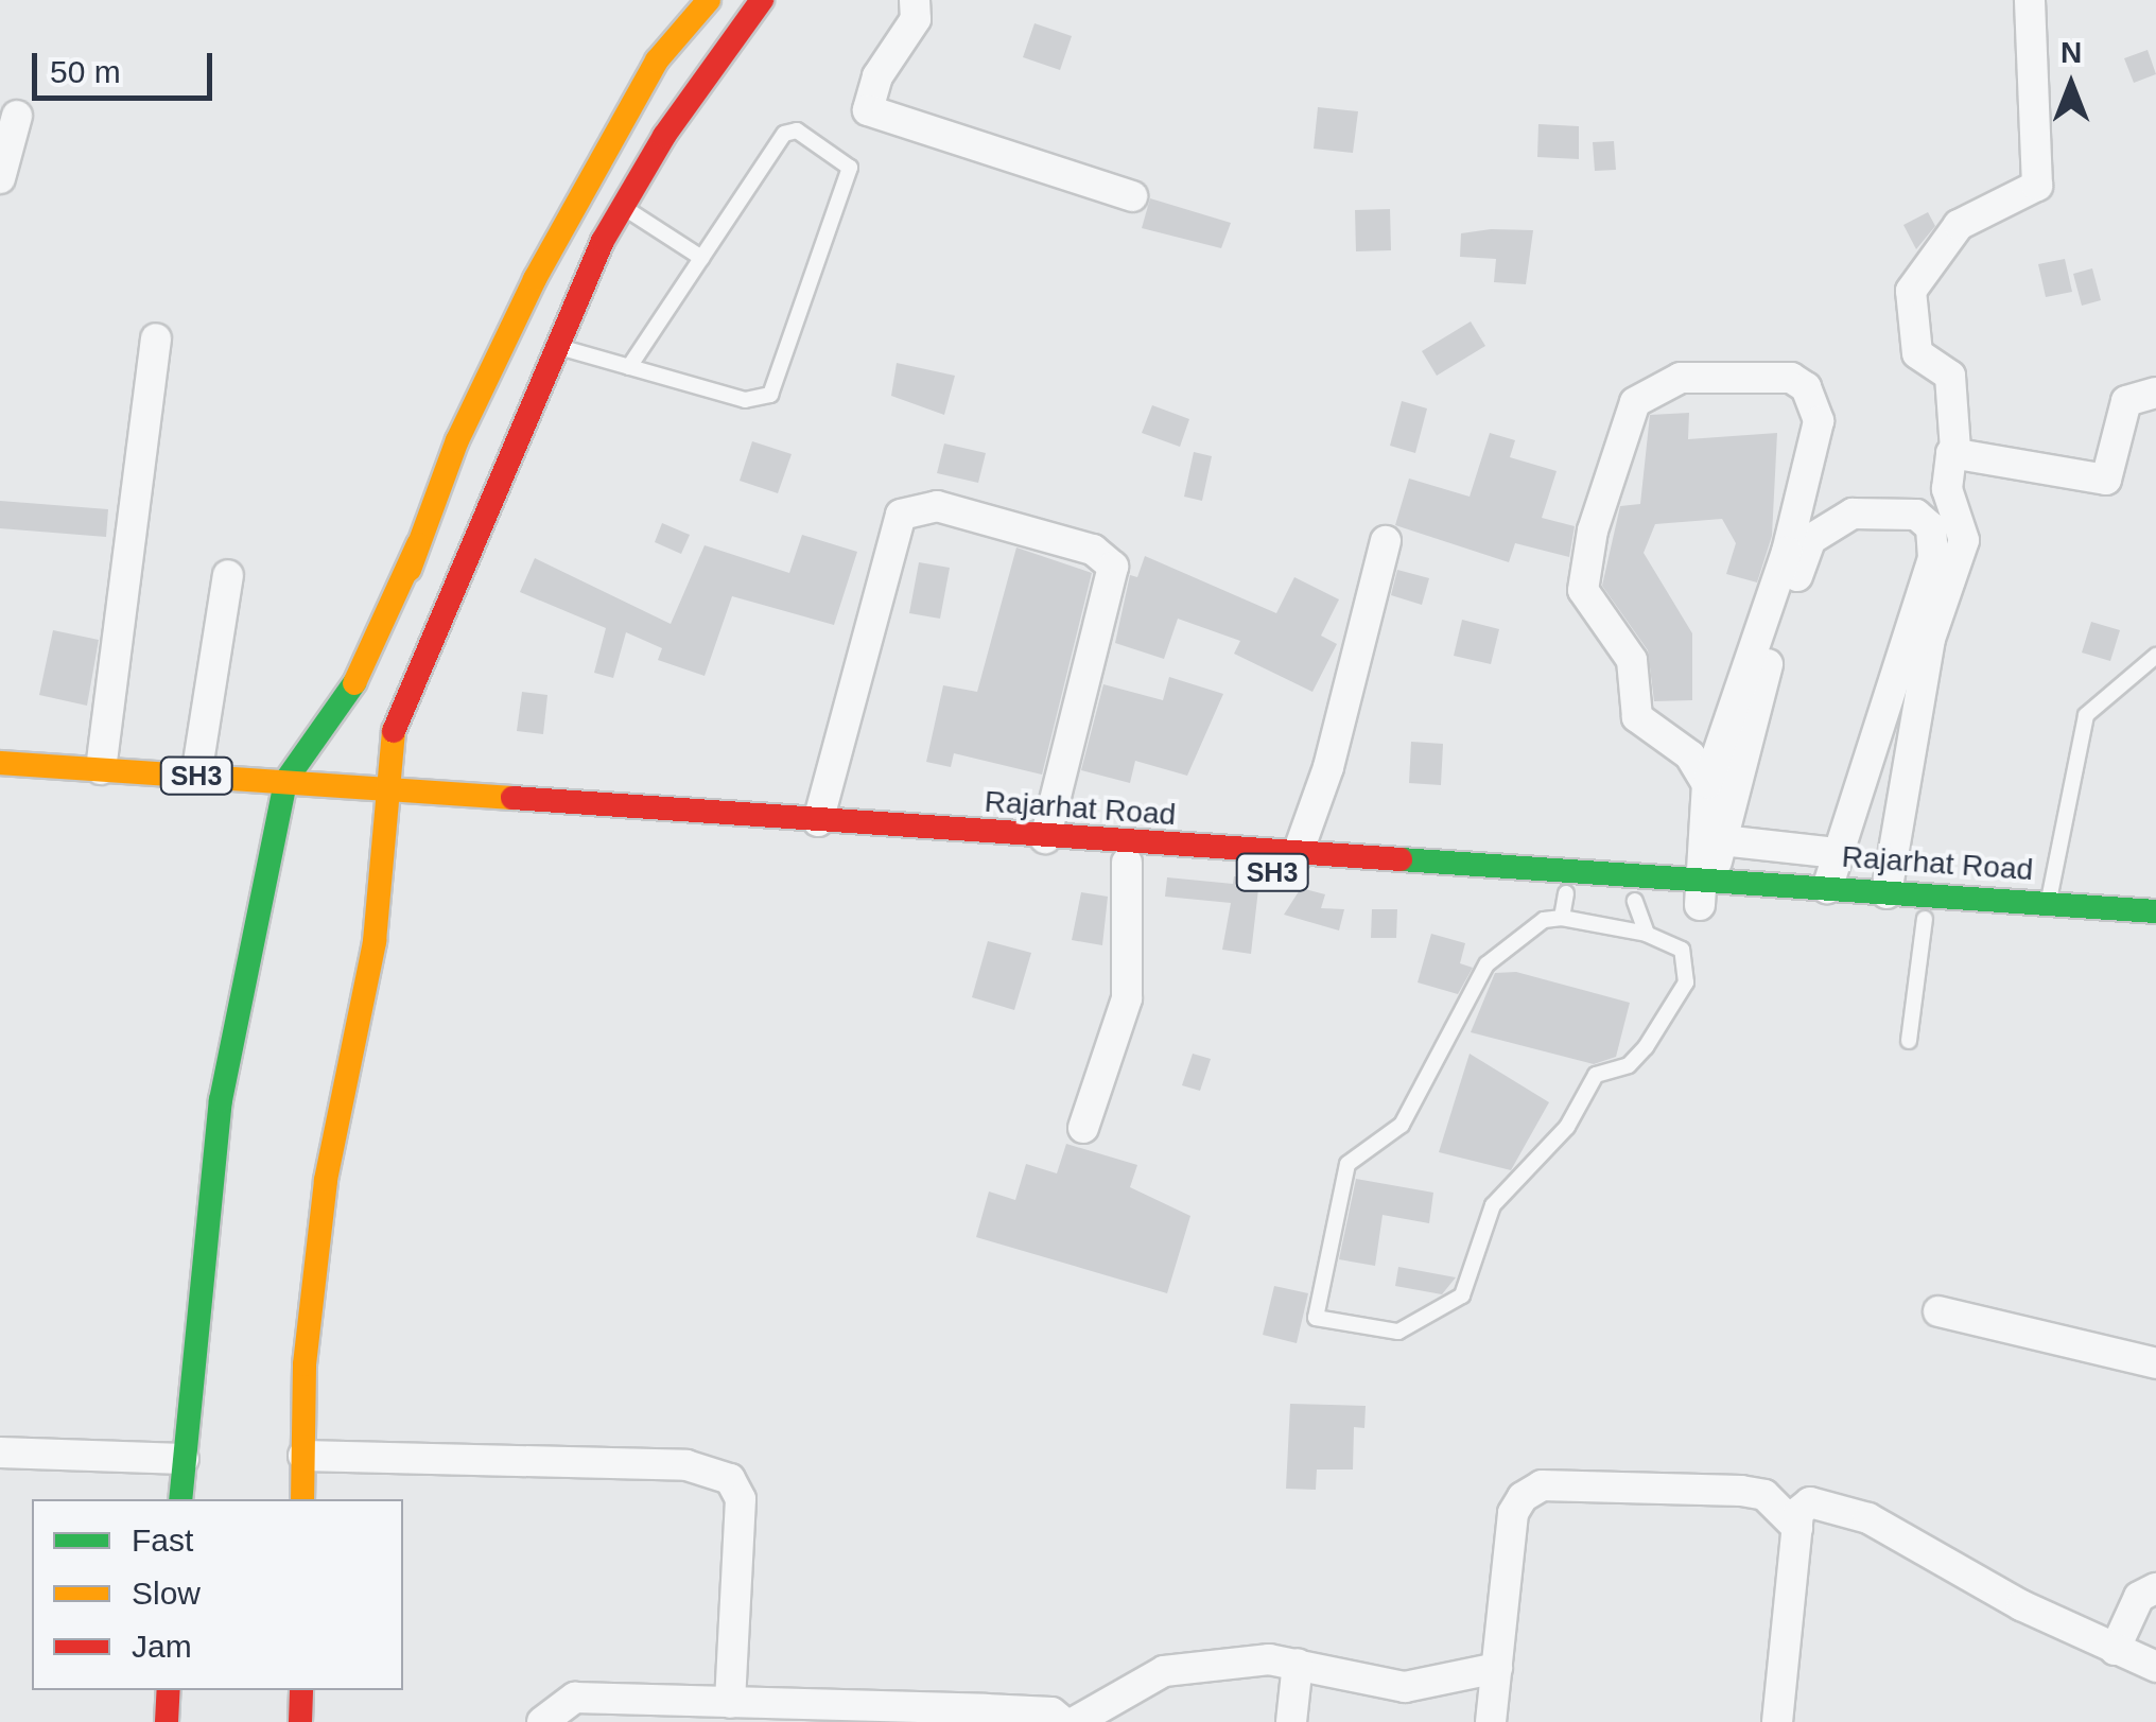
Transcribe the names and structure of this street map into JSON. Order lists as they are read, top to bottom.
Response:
{
  "streets": {
    "main road": ["SH3", "Rajarhat Road"]
  },
  "legend": ["Fast", "Slow", "Jam"],
  "scale_bar": "50 m",
  "north": "top"
}
